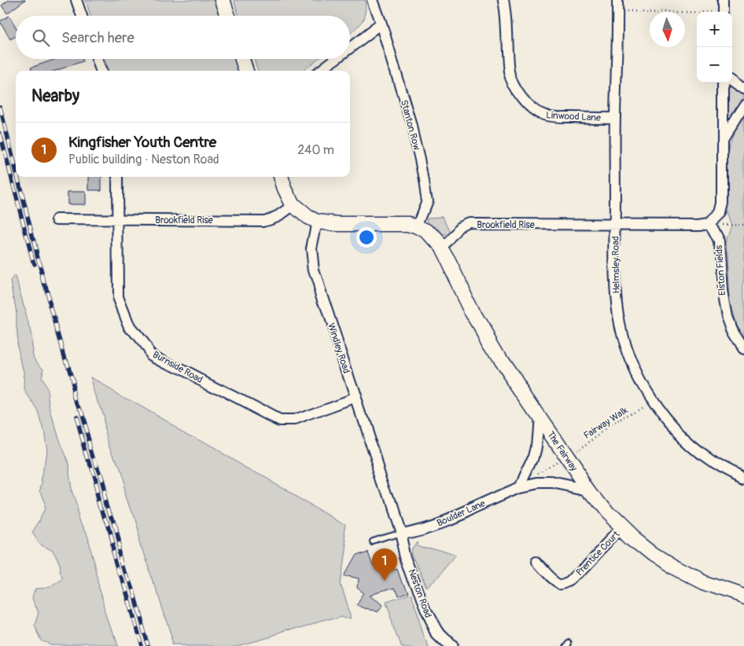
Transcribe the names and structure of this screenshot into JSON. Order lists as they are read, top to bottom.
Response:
{
  "streets": {
    "street": [
      "Linwood Lane",
      "Stanton Row",
      "Brookfield Rise",
      "Helmsley Road",
      "Elston Fields",
      "Windley Road",
      "Burnside Road",
      "The Fairway",
      "Boulder Lane",
      "Prentice Court",
      "Neston Road"
    ],
    "path": ["Fairway Walk"]
  },
  "crossings": [
    ["Linwood Lane", "Helmsley Road"],
    ["Brookfield Rise", "Helmsley Road"],
    ["Brookfield Rise", "Elston Fields"],
    ["Brookfield Rise", "Burnside Road"],
    ["Brookfield Rise", "The Fairway"],
    ["Helmsley Road", "Fairway Walk"],
    ["Windley Road", "Burnside Road"],
    ["Windley Road", "Boulder Lane"],
    ["Windley Road", "Neston Road"],
    ["Fairway Walk", "The Fairway"],
    ["The Fairway", "Boulder Lane"],
    ["The Fairway", "Prentice Court"],
    ["Boulder Lane", "Neston Road"]
  ],
  "north": "bottom",
  "page": {
    "map_buttons": ["+", "−"],
    "search": "Search here",
    "heading": "Nearby",
    "list": [
      {
        "mark": "1",
        "name": "Kingfisher Youth Centre",
        "note": "Public building · Neston Road",
        "value": "240 m"
      }
    ],
    "pins": "1"
  }
}
